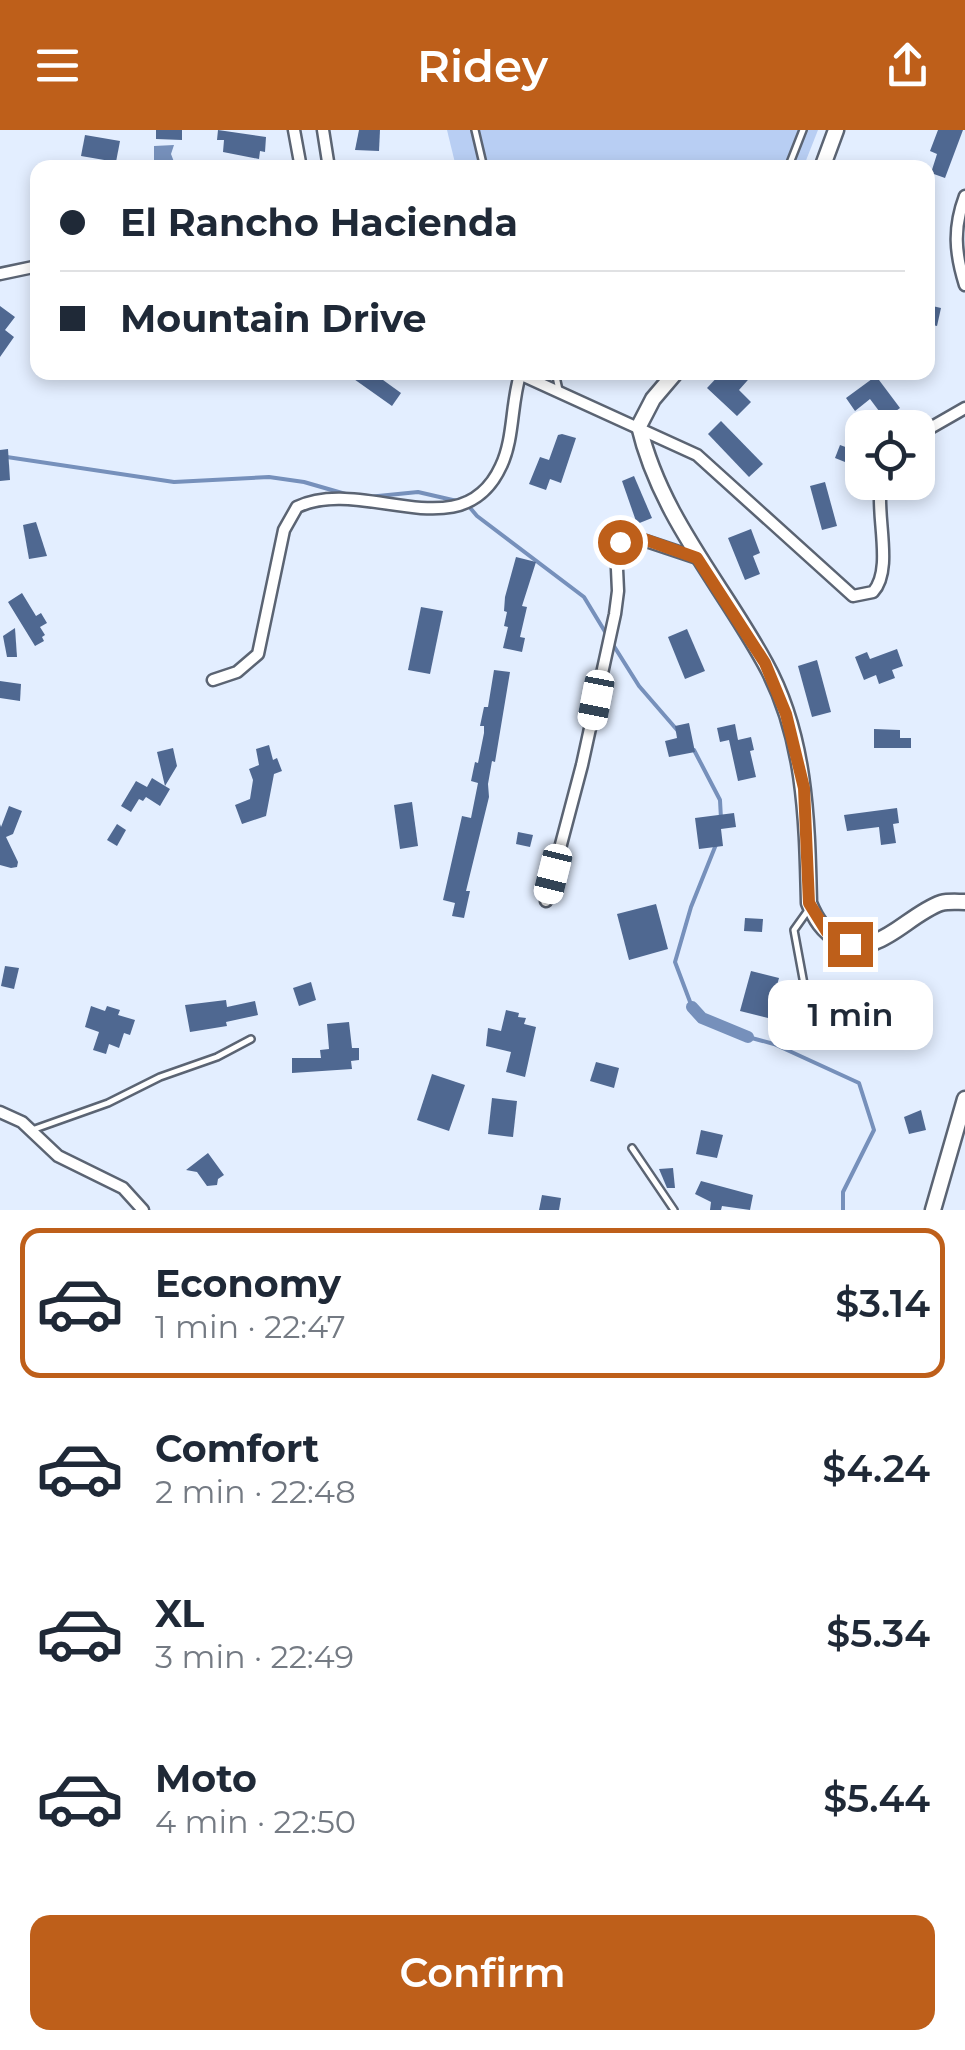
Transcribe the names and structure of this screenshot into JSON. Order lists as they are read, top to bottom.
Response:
{
  "page": {
    "header": "Ridey",
    "banner": ["El Rancho Hacienda", "Mountain Drive"],
    "bubble": "1 min",
    "list": [
      {
        "name": "Economy",
        "note": "1 min · 22:47",
        "value": "$3.14"
      },
      {
        "name": "Comfort",
        "note": "2 min · 22:48",
        "value": "$4.24"
      },
      {
        "name": "XL",
        "note": "3 min · 22:49",
        "value": "$5.34"
      },
      {
        "name": "Moto",
        "note": "4 min · 22:50",
        "value": "$5.44"
      }
    ],
    "buttons": "Confirm"
  }
}
